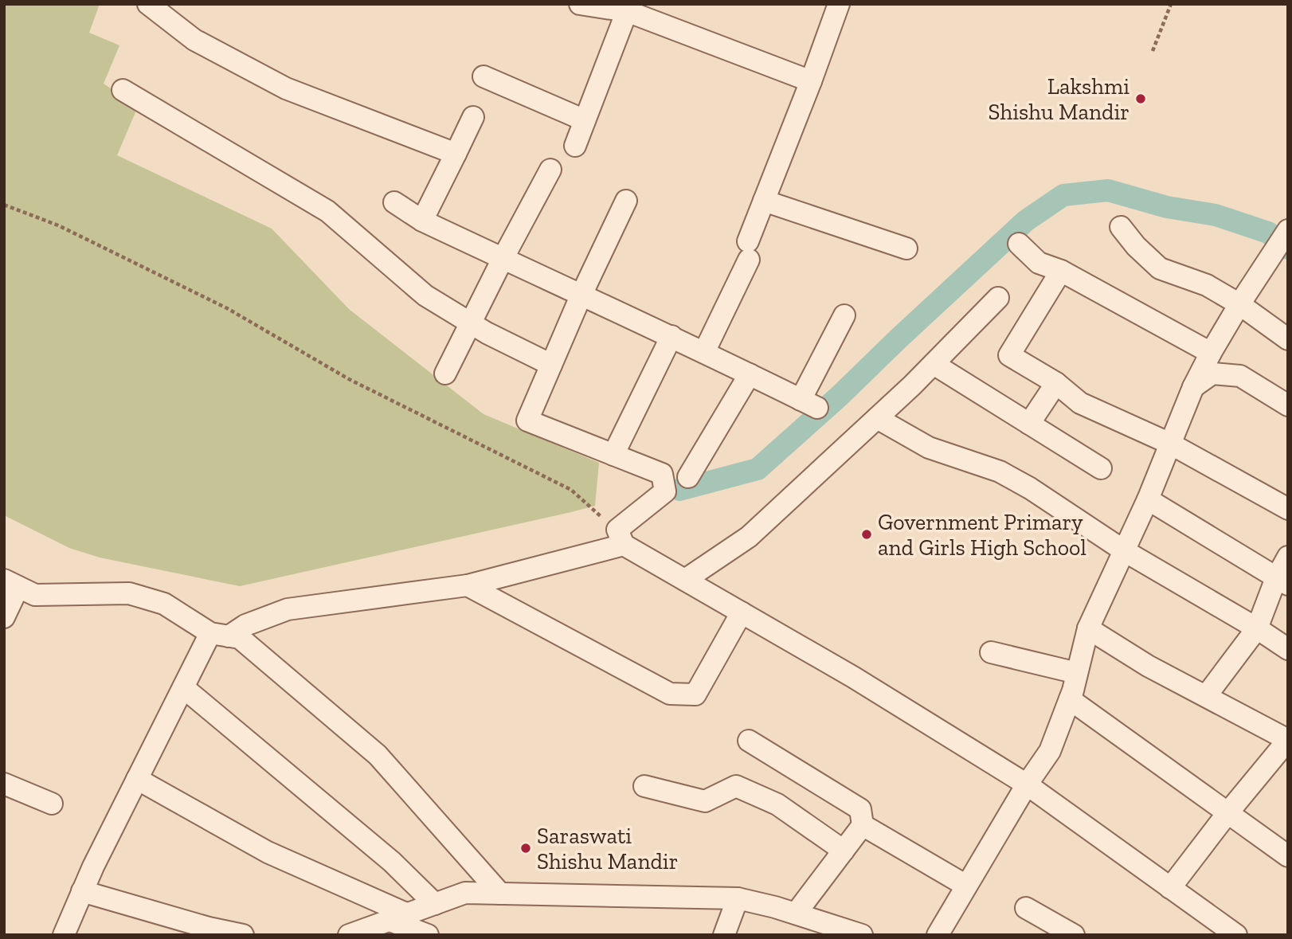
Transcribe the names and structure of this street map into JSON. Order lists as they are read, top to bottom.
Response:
{
  "places": ["Lakshmi Shishu Mandir", "Government Primary and Girls High School", "Saraswati Shishu Mandir"]
}
